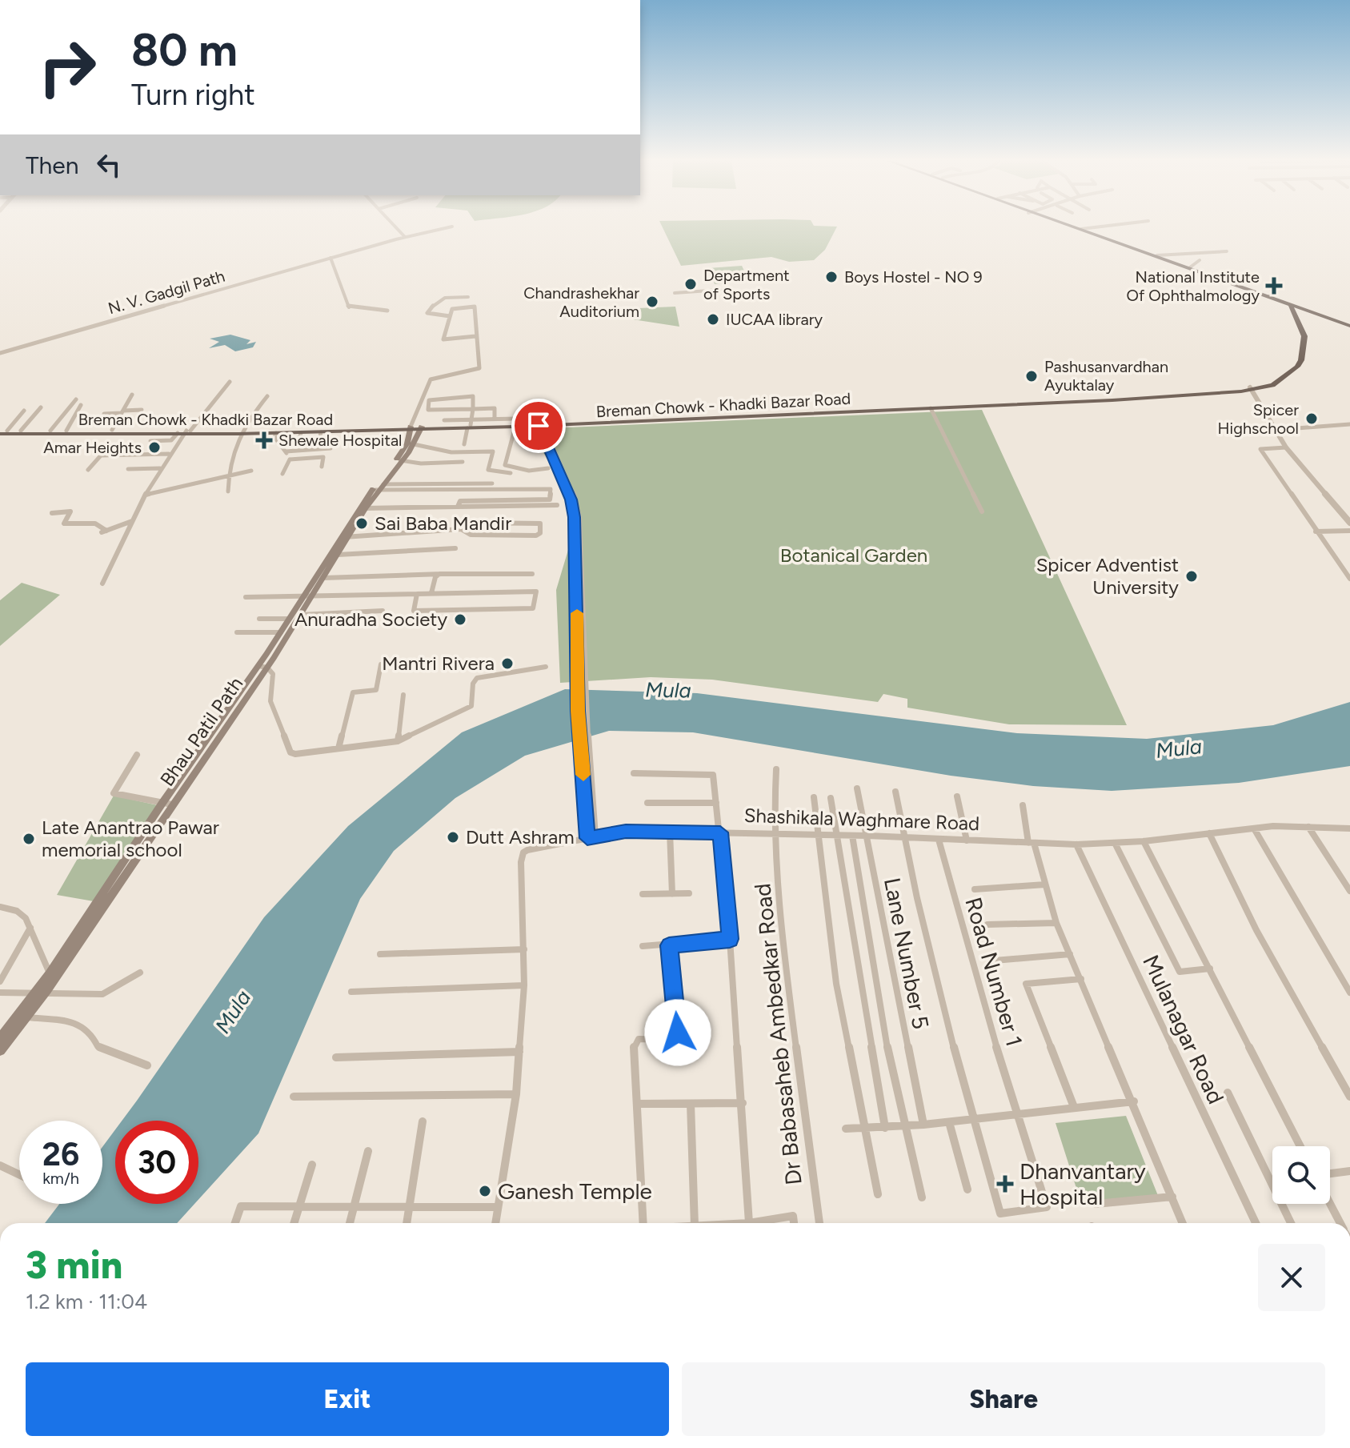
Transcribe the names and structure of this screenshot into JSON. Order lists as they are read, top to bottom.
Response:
{
  "streets": {
    "main road": ["Breman Chowk - Khadki Bazar Road", "Bhau Patil Path"],
    "street": [
      "N. V. Gadgil Path",
      "Shashikala Waghmare Road",
      "Lane Number 5",
      "Road Number 1",
      "Mulanagar Road",
      "Dr Babasaheb Ambedkar Road"
    ]
  },
  "crossings": [
    ["Breman Chowk - Khadki Bazar Road", "Bhau Patil Path"],
    ["Shashikala Waghmare Road", "Lane Number 5"],
    ["Shashikala Waghmare Road", "Road Number 1"],
    ["Shashikala Waghmare Road", "Mulanagar Road"],
    ["Shashikala Waghmare Road", "Dr Babasaheb Ambedkar Road"]
  ],
  "water": ["Mula"],
  "parks": ["Botanical Garden"],
  "places": {
    "other": [
      "Boys Hostel - NO 9",
      "Department of Sports",
      "Chandrashekhar Auditorium",
      "IUCAA library",
      "Pashusanvardhan Ayuktalay",
      "Spicer Highschool",
      "Amar Heights",
      "Sai Baba Mandir",
      "Spicer Adventist University",
      "Anuradha Society",
      "Mantri Rivera",
      "Dutt Ashram",
      "Late Anantrao Pawar memorial school",
      "Ganesh Temple"
    ],
    "health": ["National Institute Of Ophthalmology", "Shewale Hospital", "Dhanvantary Hospital"]
  },
  "page": {
    "turn": ["80 m", "Turn right"],
    "then": "Then",
    "speed": "26 km/h",
    "limit": "30",
    "heading": ["3 min", "1.2 km · 11:04"],
    "buttons": ["Exit", "Share"]
  }
}
